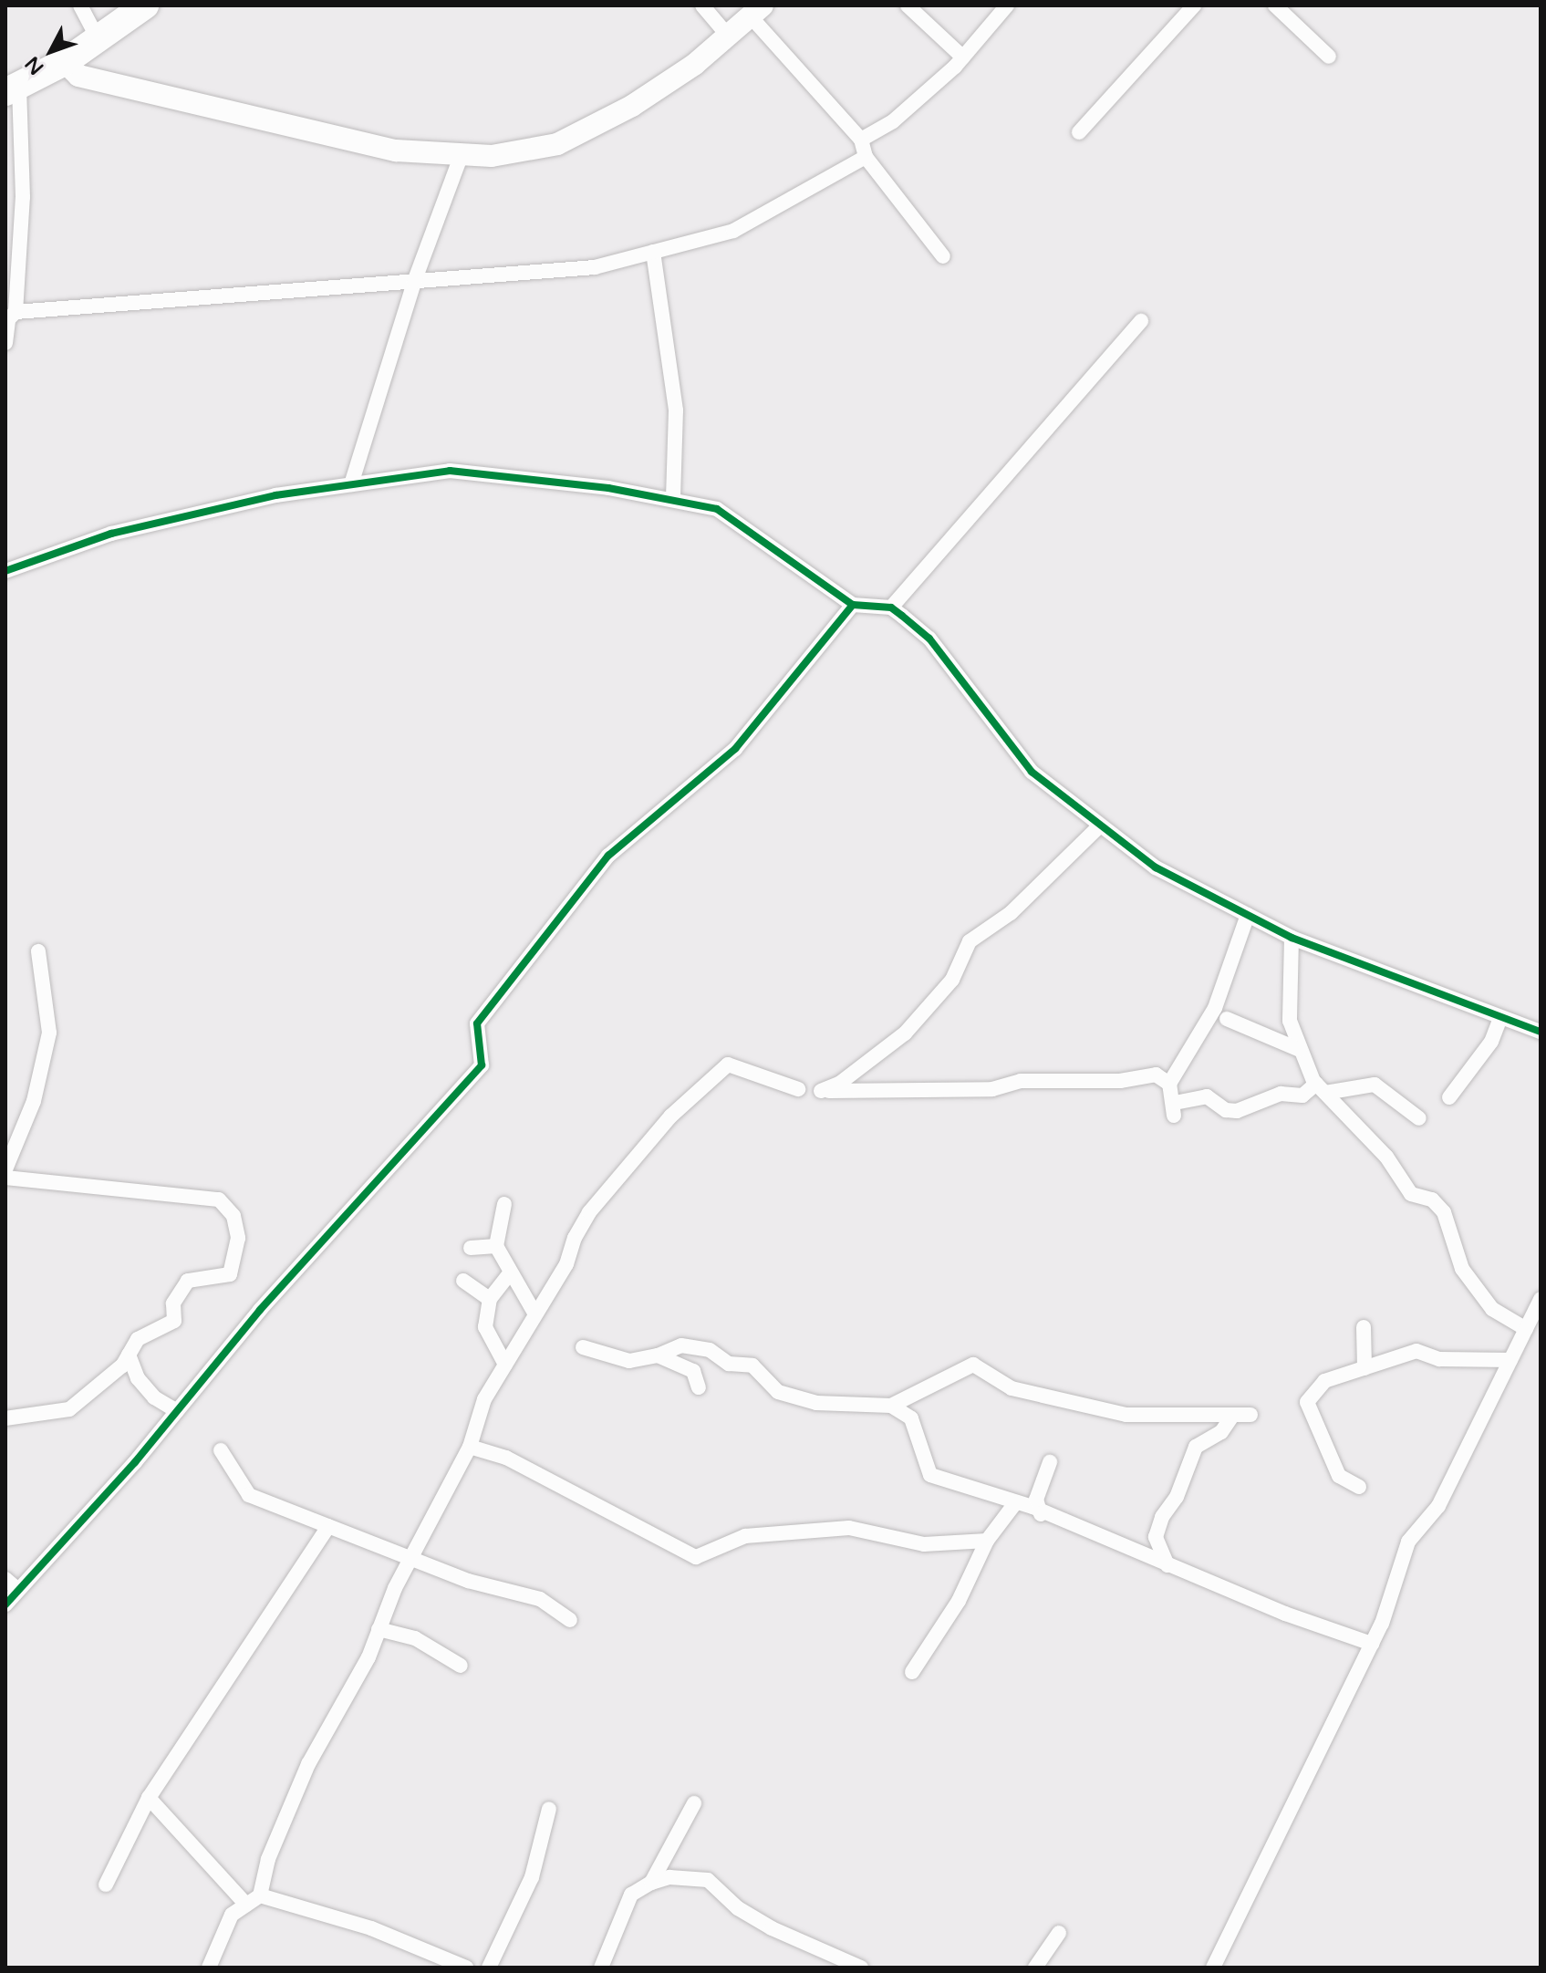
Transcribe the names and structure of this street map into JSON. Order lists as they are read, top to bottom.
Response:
{
  "north": "bottom left"
}
